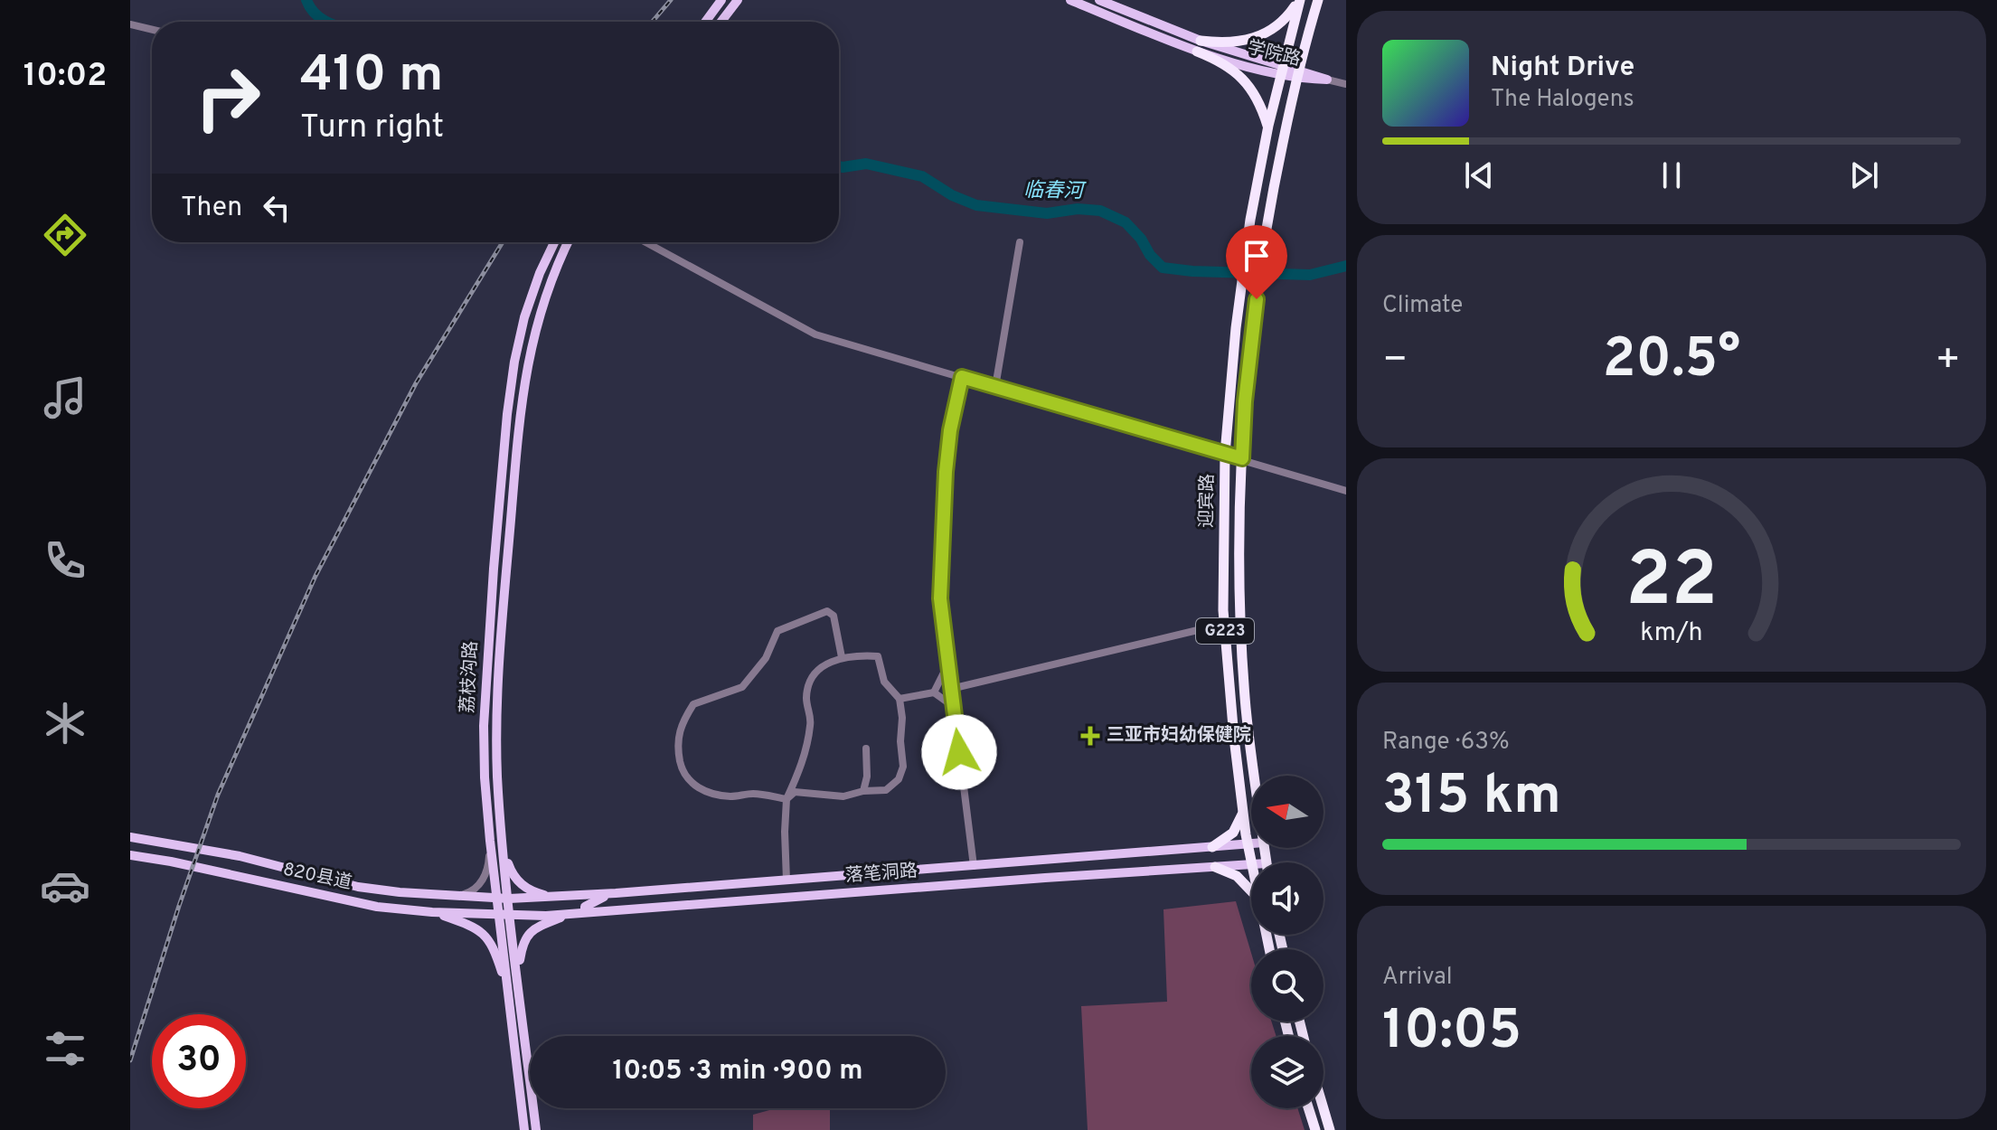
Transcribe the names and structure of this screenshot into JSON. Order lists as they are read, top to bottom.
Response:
{
  "streets": {
    "highway": ["迎宾路", "G223"],
    "main road": [
      "学院路",
      "荔枝沟路",
      "落笔洞路",
      "820县道"
    ]
  },
  "crossings": [
    ["学院路", "迎宾路"],
    ["迎宾路", "落笔洞路"],
    ["荔枝沟路", "落笔洞路"],
    ["荔枝沟路", "820县道"],
    ["落笔洞路", "820县道"]
  ],
  "water": ["临春河"],
  "places": {
    "health": ["三亚市妇幼保健院"]
  },
  "north": "left",
  "page": {
    "tabs": "10:02",
    "turn": ["410 m", "Turn right"],
    "song": ["Night Drive", "The Halogens"],
    "then": "Then",
    "tile": [
      "Climate",
      ["Range · 63%", "315 km"],
      ["Arrival", "10:05"]
    ],
    "heat": ["−", "20.5°", "+"],
    "limit": "30",
    "trip": "10:05 · 3 min · 900 m",
    "gauge": ["22", "km/h"]
  }
}
